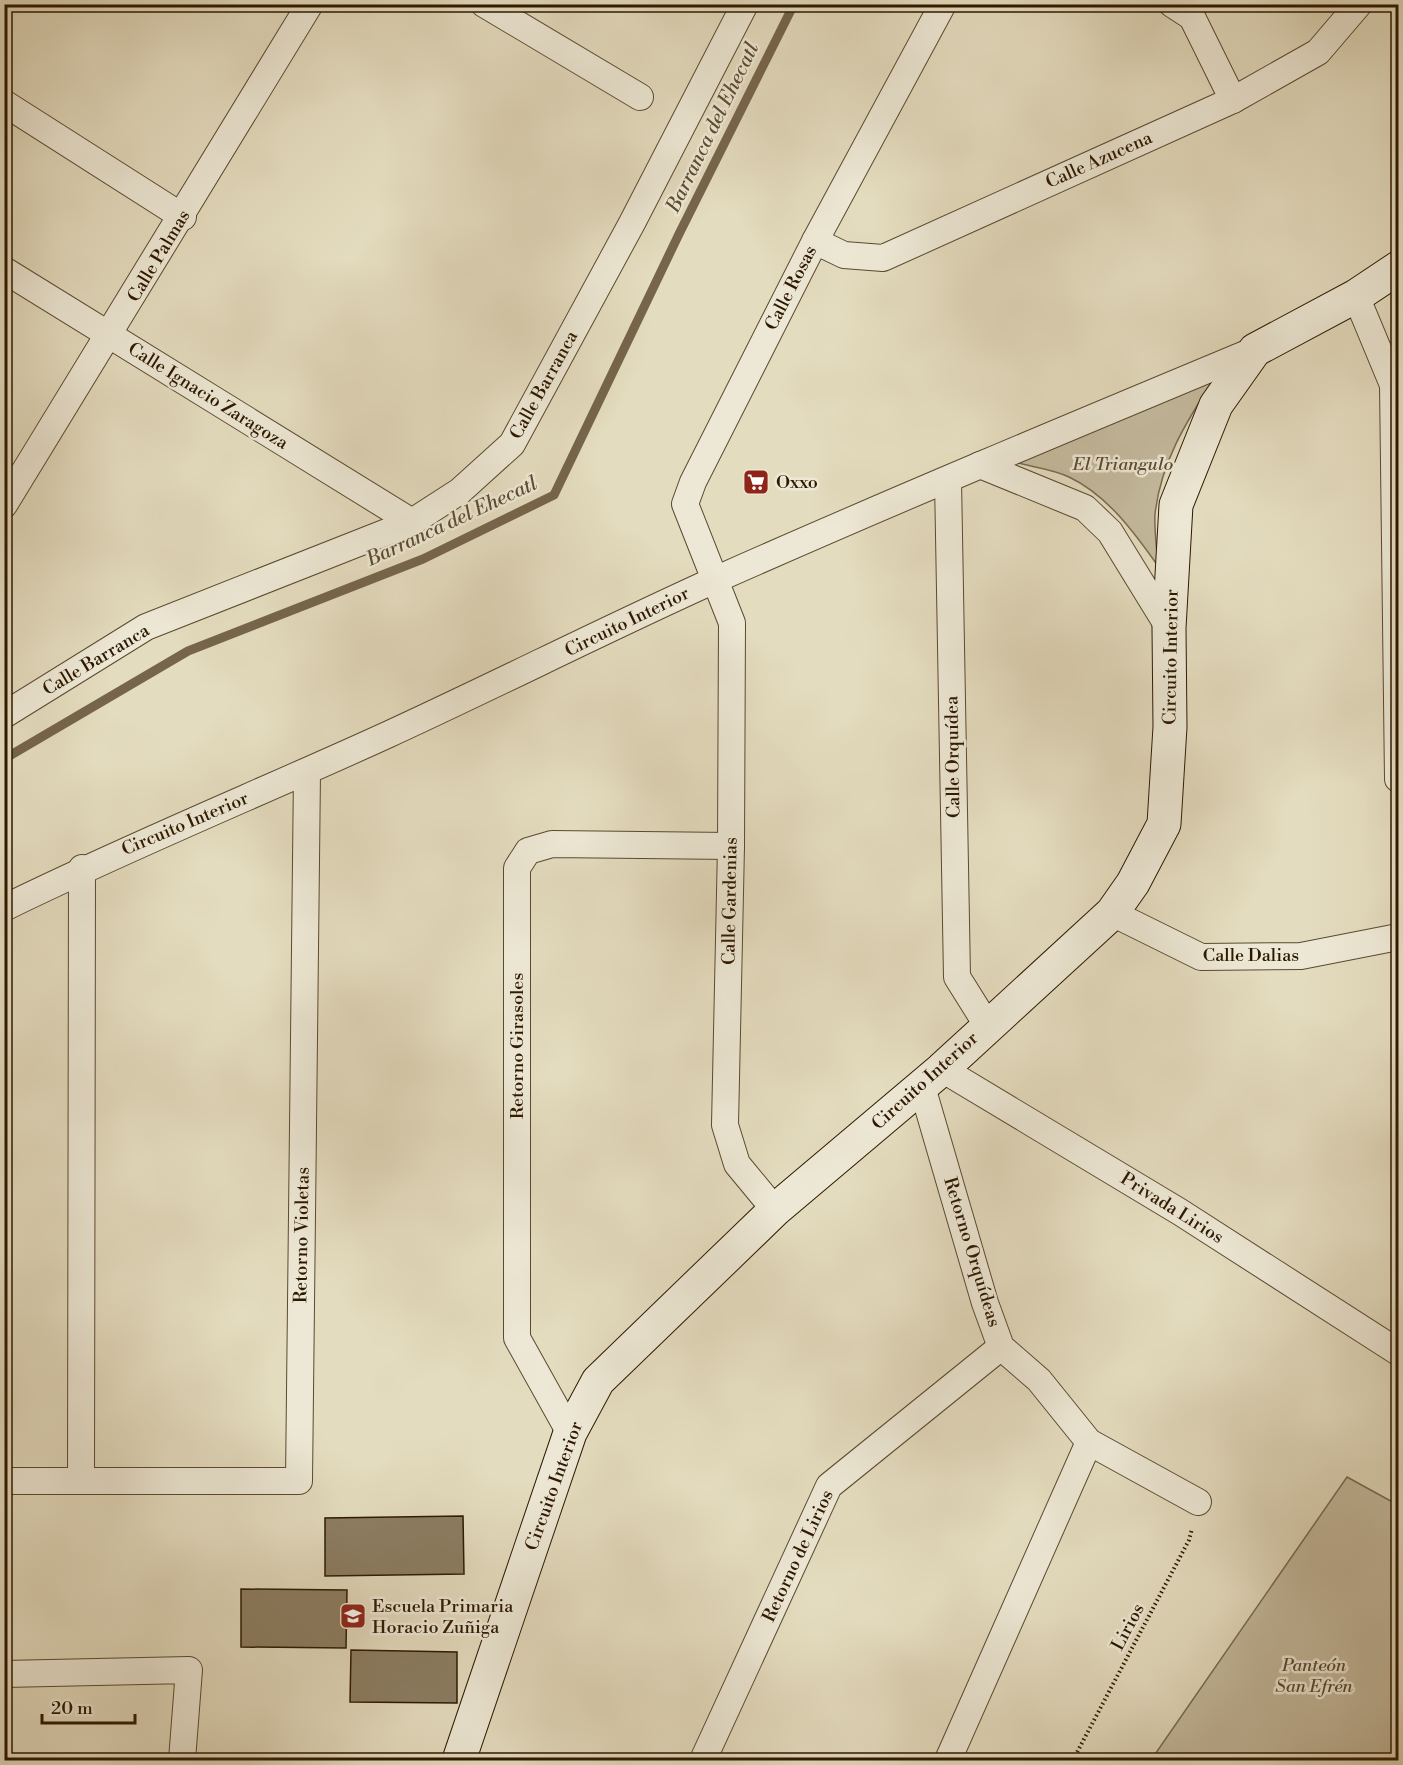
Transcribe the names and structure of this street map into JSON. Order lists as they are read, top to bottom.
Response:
{
  "streets": {
    "main road": ["Circuito Interior"],
    "street": [
      "Calle Azucena",
      "Calle Palmas",
      "Calle Rosas",
      "Calle Barranca",
      "Calle Ignacio Zaragoza",
      "Calle Orquídea",
      "Calle Gardenias",
      "Calle Dalias",
      "Retorno Girasoles",
      "Privada Lirios",
      "Retorno Violetas",
      "Retorno Orquídeas",
      "Retorno de Lirios"
    ],
    "path": ["Lirios"]
  },
  "crossings": [
    ["Calle Azucena", "Calle Rosas"],
    ["Calle Palmas", "Calle Ignacio Zaragoza"],
    ["Calle Rosas", "Circuito Interior"],
    ["Calle Rosas", "Calle Gardenias"],
    ["Calle Barranca", "Calle Ignacio Zaragoza"],
    ["Circuito Interior", "Calle Orquídea"],
    ["Circuito Interior", "Calle Gardenias"],
    ["Circuito Interior", "Calle Dalias"],
    ["Circuito Interior", "Retorno Girasoles"],
    ["Circuito Interior", "Privada Lirios"],
    ["Circuito Interior", "Retorno Violetas"],
    ["Circuito Interior", "Retorno Orquídeas"],
    ["Calle Gardenias", "Retorno Girasoles"],
    ["Privada Lirios", "Retorno Orquídeas"],
    ["Retorno Orquídeas", "Retorno de Lirios"],
    ["Retorno Orquídeas", "Lirios"]
  ],
  "water": ["Barranca del Ehecatl"],
  "parks": ["El Triangulo", "Panteón San Efrén"],
  "places": {
    "supermarket": ["Oxxo"],
    "school or university": ["Escuela Primaria Horacio Zuñiga"]
  },
  "scale_bar": "20 m"
}
